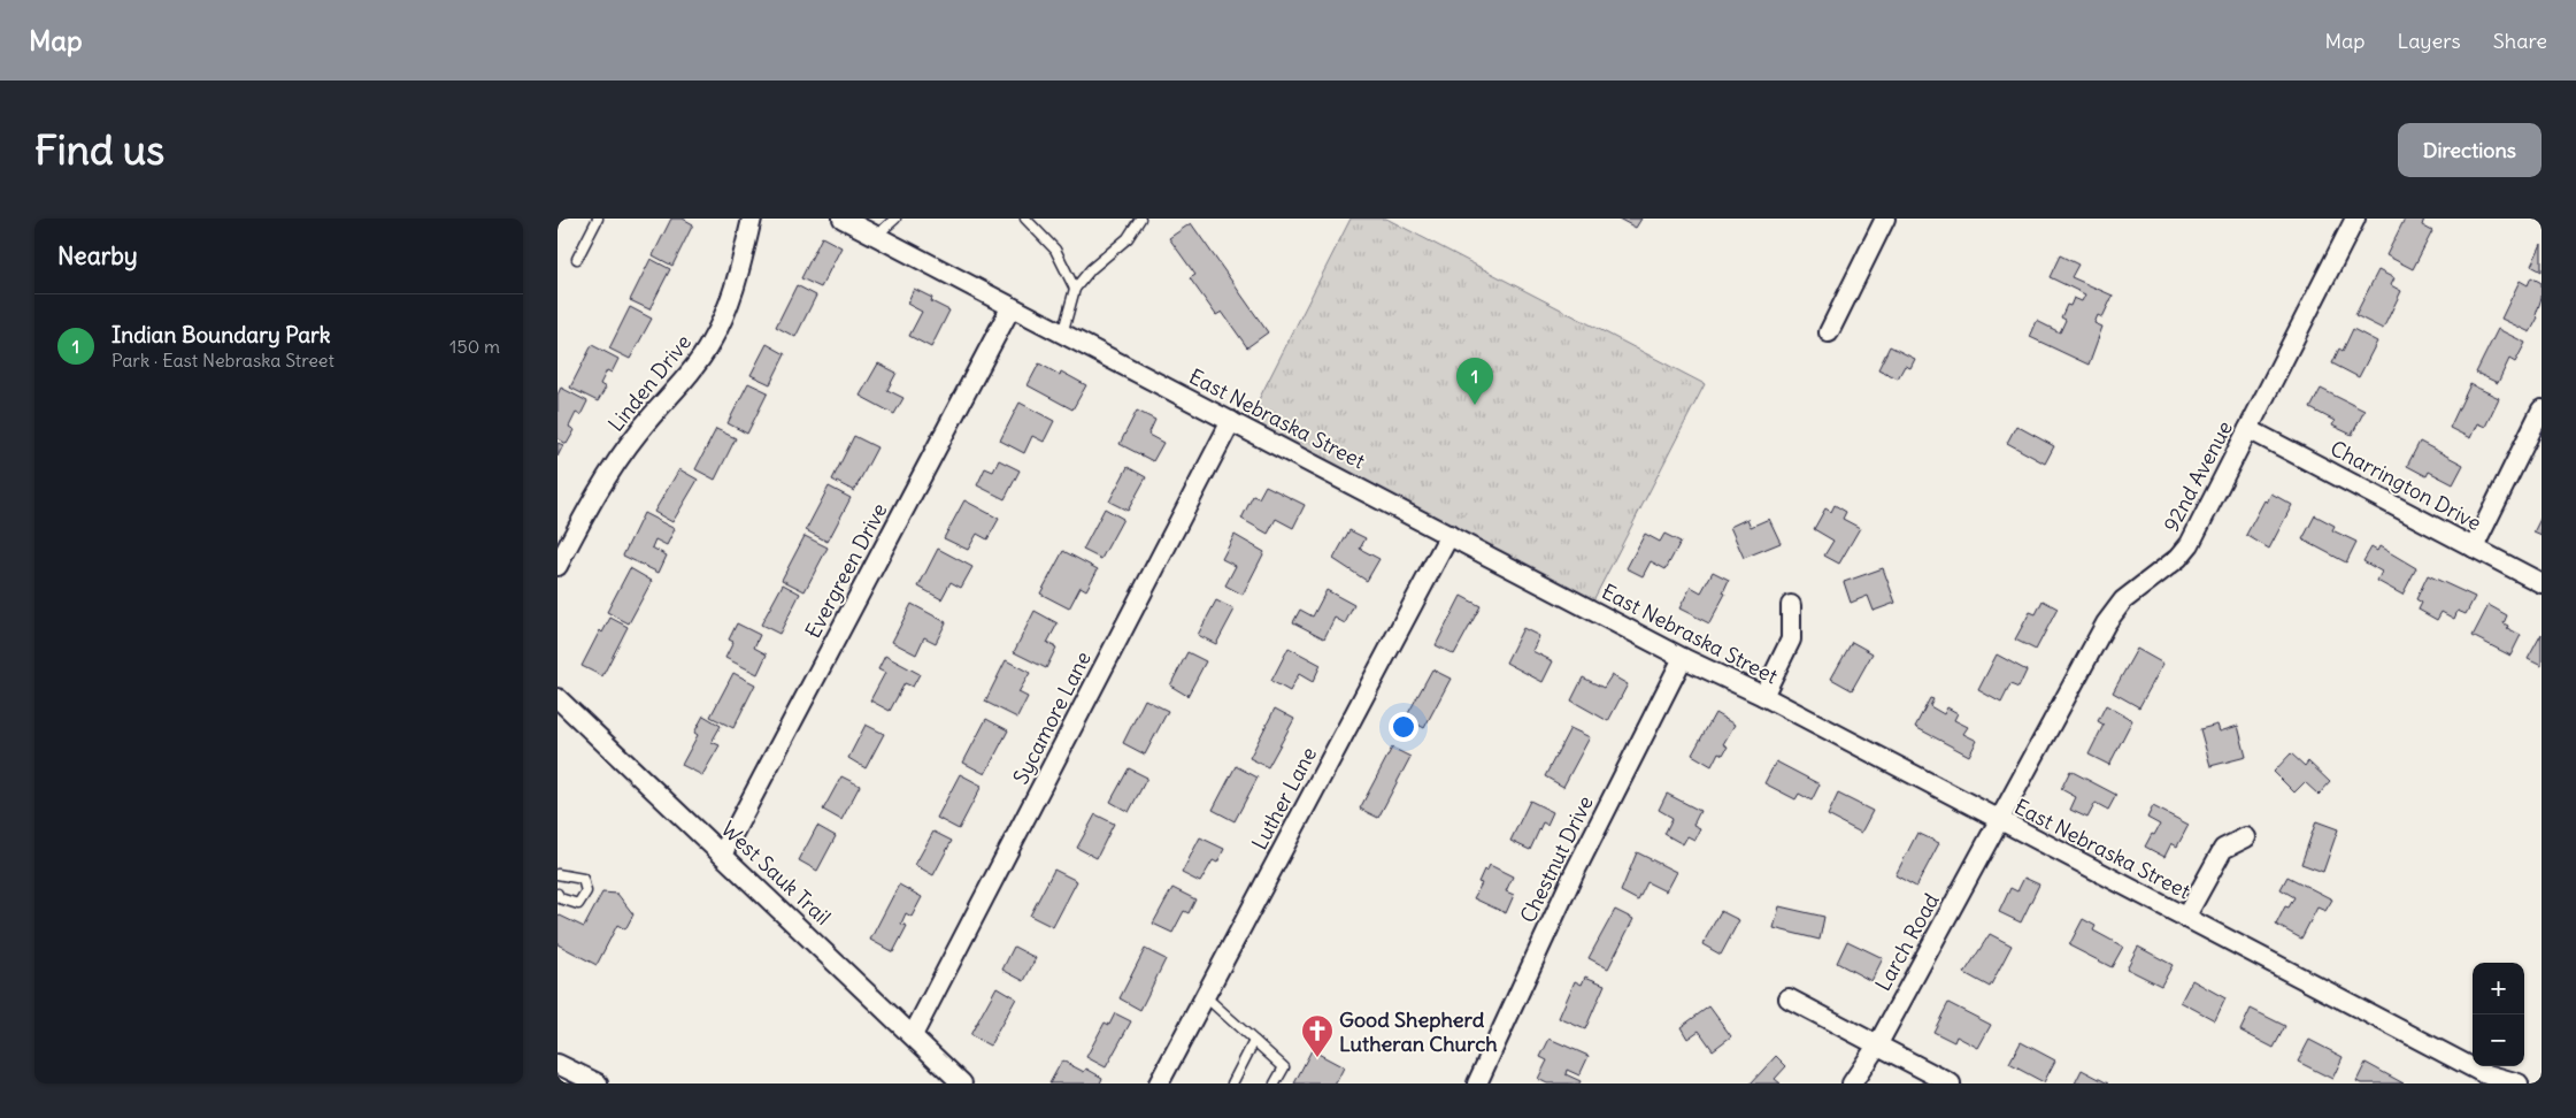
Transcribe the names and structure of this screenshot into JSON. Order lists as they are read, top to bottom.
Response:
{
  "streets": {
    "street": [
      "Linden Drive",
      "East Nebraska Street",
      "92nd Avenue",
      "Charrington Drive",
      "Evergreen Drive",
      "Sycamore Lane",
      "Luther Lane",
      "Chestnut Drive",
      "West Sauk Trail",
      "Larch Road"
    ]
  },
  "crossings": [
    ["East Nebraska Street", "92nd Avenue"],
    ["East Nebraska Street", "Evergreen Drive"],
    ["East Nebraska Street", "Sycamore Lane"],
    ["East Nebraska Street", "Luther Lane"],
    ["East Nebraska Street", "Chestnut Drive"],
    ["East Nebraska Street", "Larch Road"],
    ["92nd Avenue", "Charrington Drive"],
    ["92nd Avenue", "Larch Road"],
    ["Evergreen Drive", "West Sauk Trail"],
    ["Sycamore Lane", "West Sauk Trail"]
  ],
  "places": {
    "church": ["Good Shepherd Lutheran Church"]
  },
  "page": {
    "header": "Map",
    "nav": ["Map", "Layers", "Share"],
    "buttons": "Directions",
    "title": "Find us",
    "heading": "Nearby",
    "list": [
      {
        "mark": "1",
        "name": "Indian Boundary Park",
        "note": "Park · East Nebraska Street",
        "value": "150 m"
      }
    ],
    "pins": "1",
    "map_buttons": ["+", "−"]
  }
}
